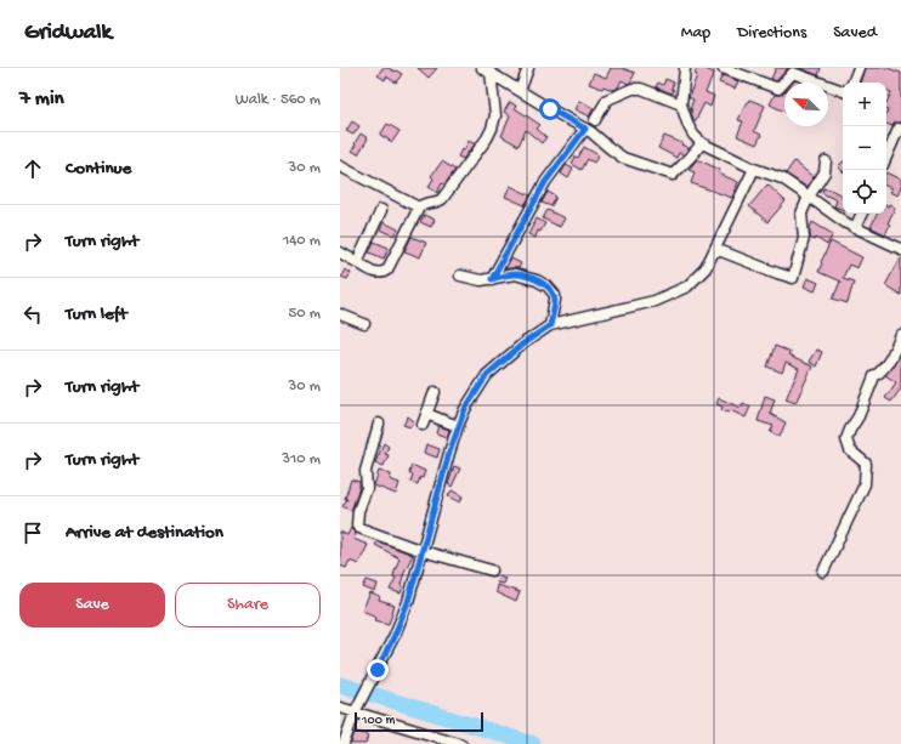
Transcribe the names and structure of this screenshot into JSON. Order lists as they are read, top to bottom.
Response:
{
  "scale_bar": "100 m",
  "north": "top left",
  "page": {
    "header": "Gridwalk",
    "nav": ["Map", "Directions", "Saved"],
    "heading": ["7 min", "Walk · 560 m"],
    "map_buttons": ["+", "−"],
    "list": [
      ["Continue", "30 m"],
      ["Turn right", "140 m"],
      ["Turn left", "50 m"],
      ["Turn right", "30 m"],
      ["Turn right", "310 m"],
      "Arrive at destination"
    ],
    "buttons": ["Save", "Share"],
    "scale": "100 m"
  }
}
